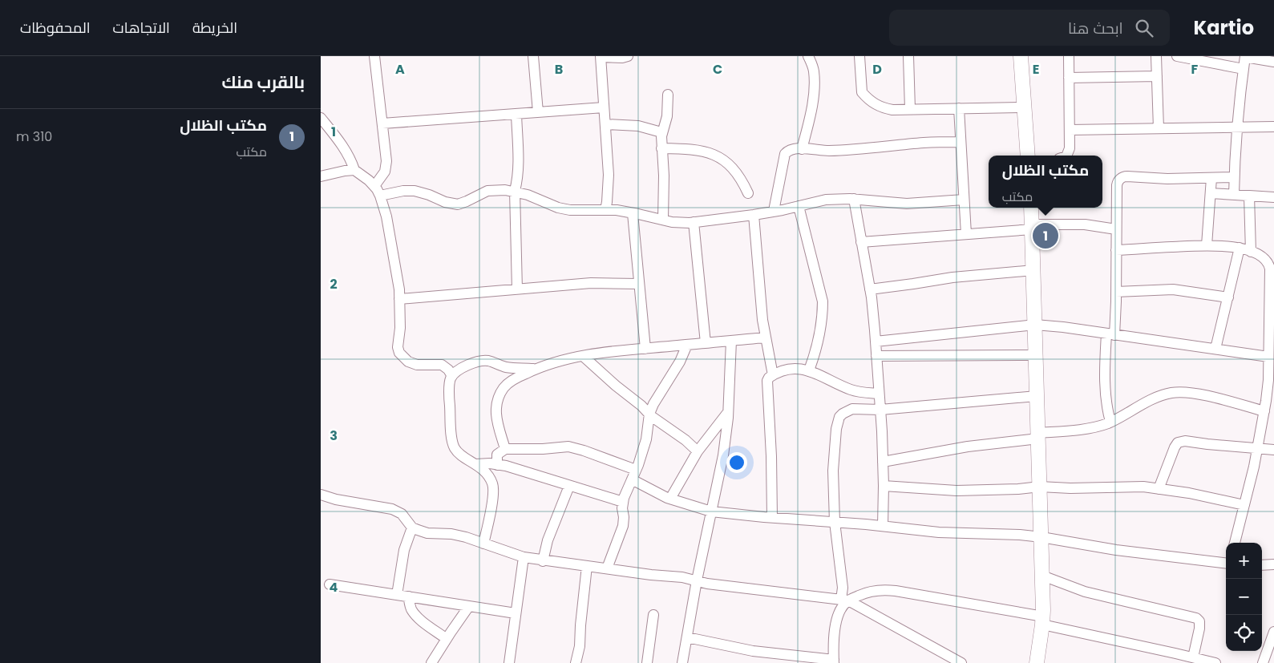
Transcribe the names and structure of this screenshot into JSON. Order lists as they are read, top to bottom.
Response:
{
  "page": {
    "header": "Kartio",
    "search": "ابحث هنا",
    "nav": ["الخريطة", "الاتجاهات", "المحفوظات"],
    "heading": "بالقرب منك",
    "list": [
      {
        "mark": "1",
        "name": "مكتب الظلال",
        "note": "مكتب",
        "value": "310 m"
      }
    ],
    "popup": ["مكتب الظلال", "مكتب"],
    "pins": "1",
    "map_buttons": ["+", "−"]
  },
  "grid": {
    "columns": [
      "A",
      "B",
      "C",
      "D",
      "E",
      "F"
    ],
    "rows": [
      "1",
      "2",
      "3",
      "4"
    ]
  }
}
